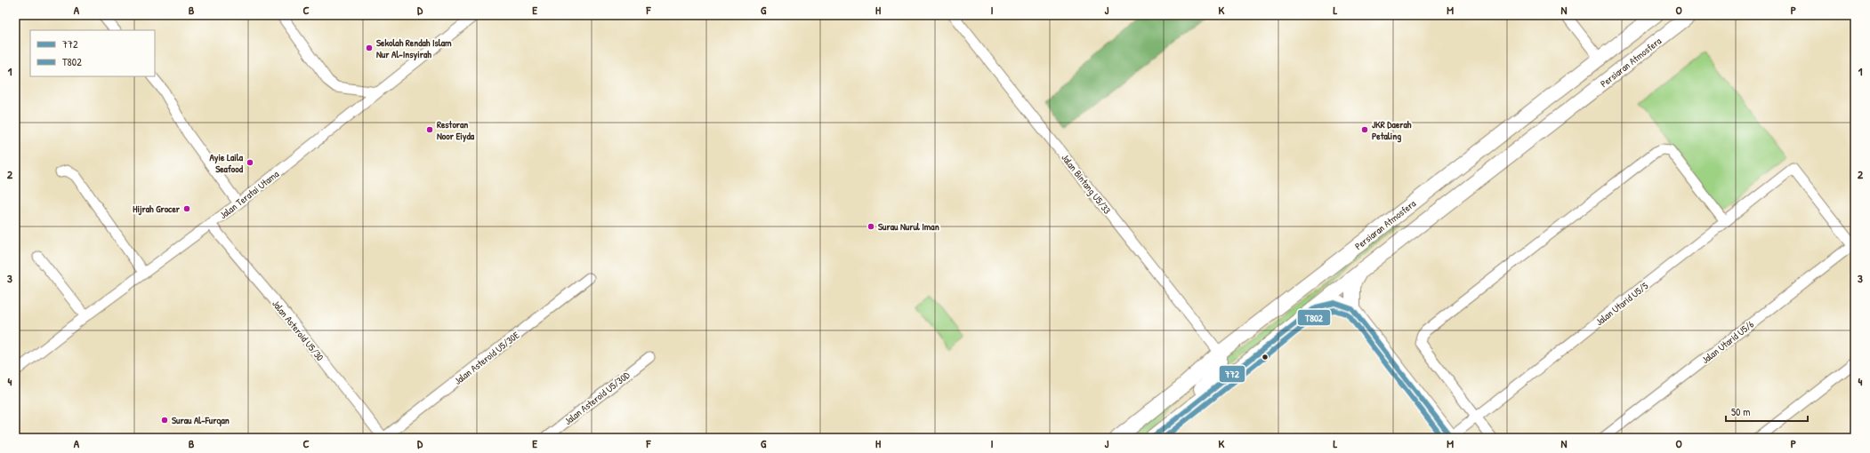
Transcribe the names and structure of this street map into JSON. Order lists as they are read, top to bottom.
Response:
{
  "streets": {
    "street": [
      "Persiaran Atmosfera",
      "Jalan Bintang U5/33",
      "Jalan Teratai Utama",
      "Jalan Utarid U5/5",
      "Jalan Asteroid U5/30",
      "Jalan Utarid U5/6",
      "Jalan Asteroid U5/30E",
      "Jalan Asteroid U5/30D"
    ]
  },
  "crossings": [
    ["Persiaran Atmosfera", "Jalan Bintang U5/33"],
    ["Jalan Teratai Utama", "Jalan Asteroid U5/30"],
    ["Jalan Utarid U5/5", "Jalan Utarid U5/6"],
    ["Jalan Asteroid U5/30", "Jalan Asteroid U5/30E"]
  ],
  "places": [
    "Sekolah Rendah Islam Nur Al-Insyirah",
    "Restoran Noor Eiyda",
    "JKR Daerah Petaling",
    "Ayie Laila Seafood",
    "Hijrah Grocer",
    "Surau Nurul Iman",
    "Surau Al-Furqan"
  ],
  "lines": ["transit line 772", "transit line T802"],
  "legend": ["772", "T802"],
  "scale_bar": "50 m",
  "grid": {
    "columns": [
      "A",
      "B",
      "C",
      "D",
      "E",
      "F",
      "G",
      "H",
      "I",
      "J",
      "K",
      "L",
      "M",
      "N",
      "O",
      "P"
    ],
    "rows": [
      "1",
      "2",
      "3",
      "4"
    ]
  }
}
